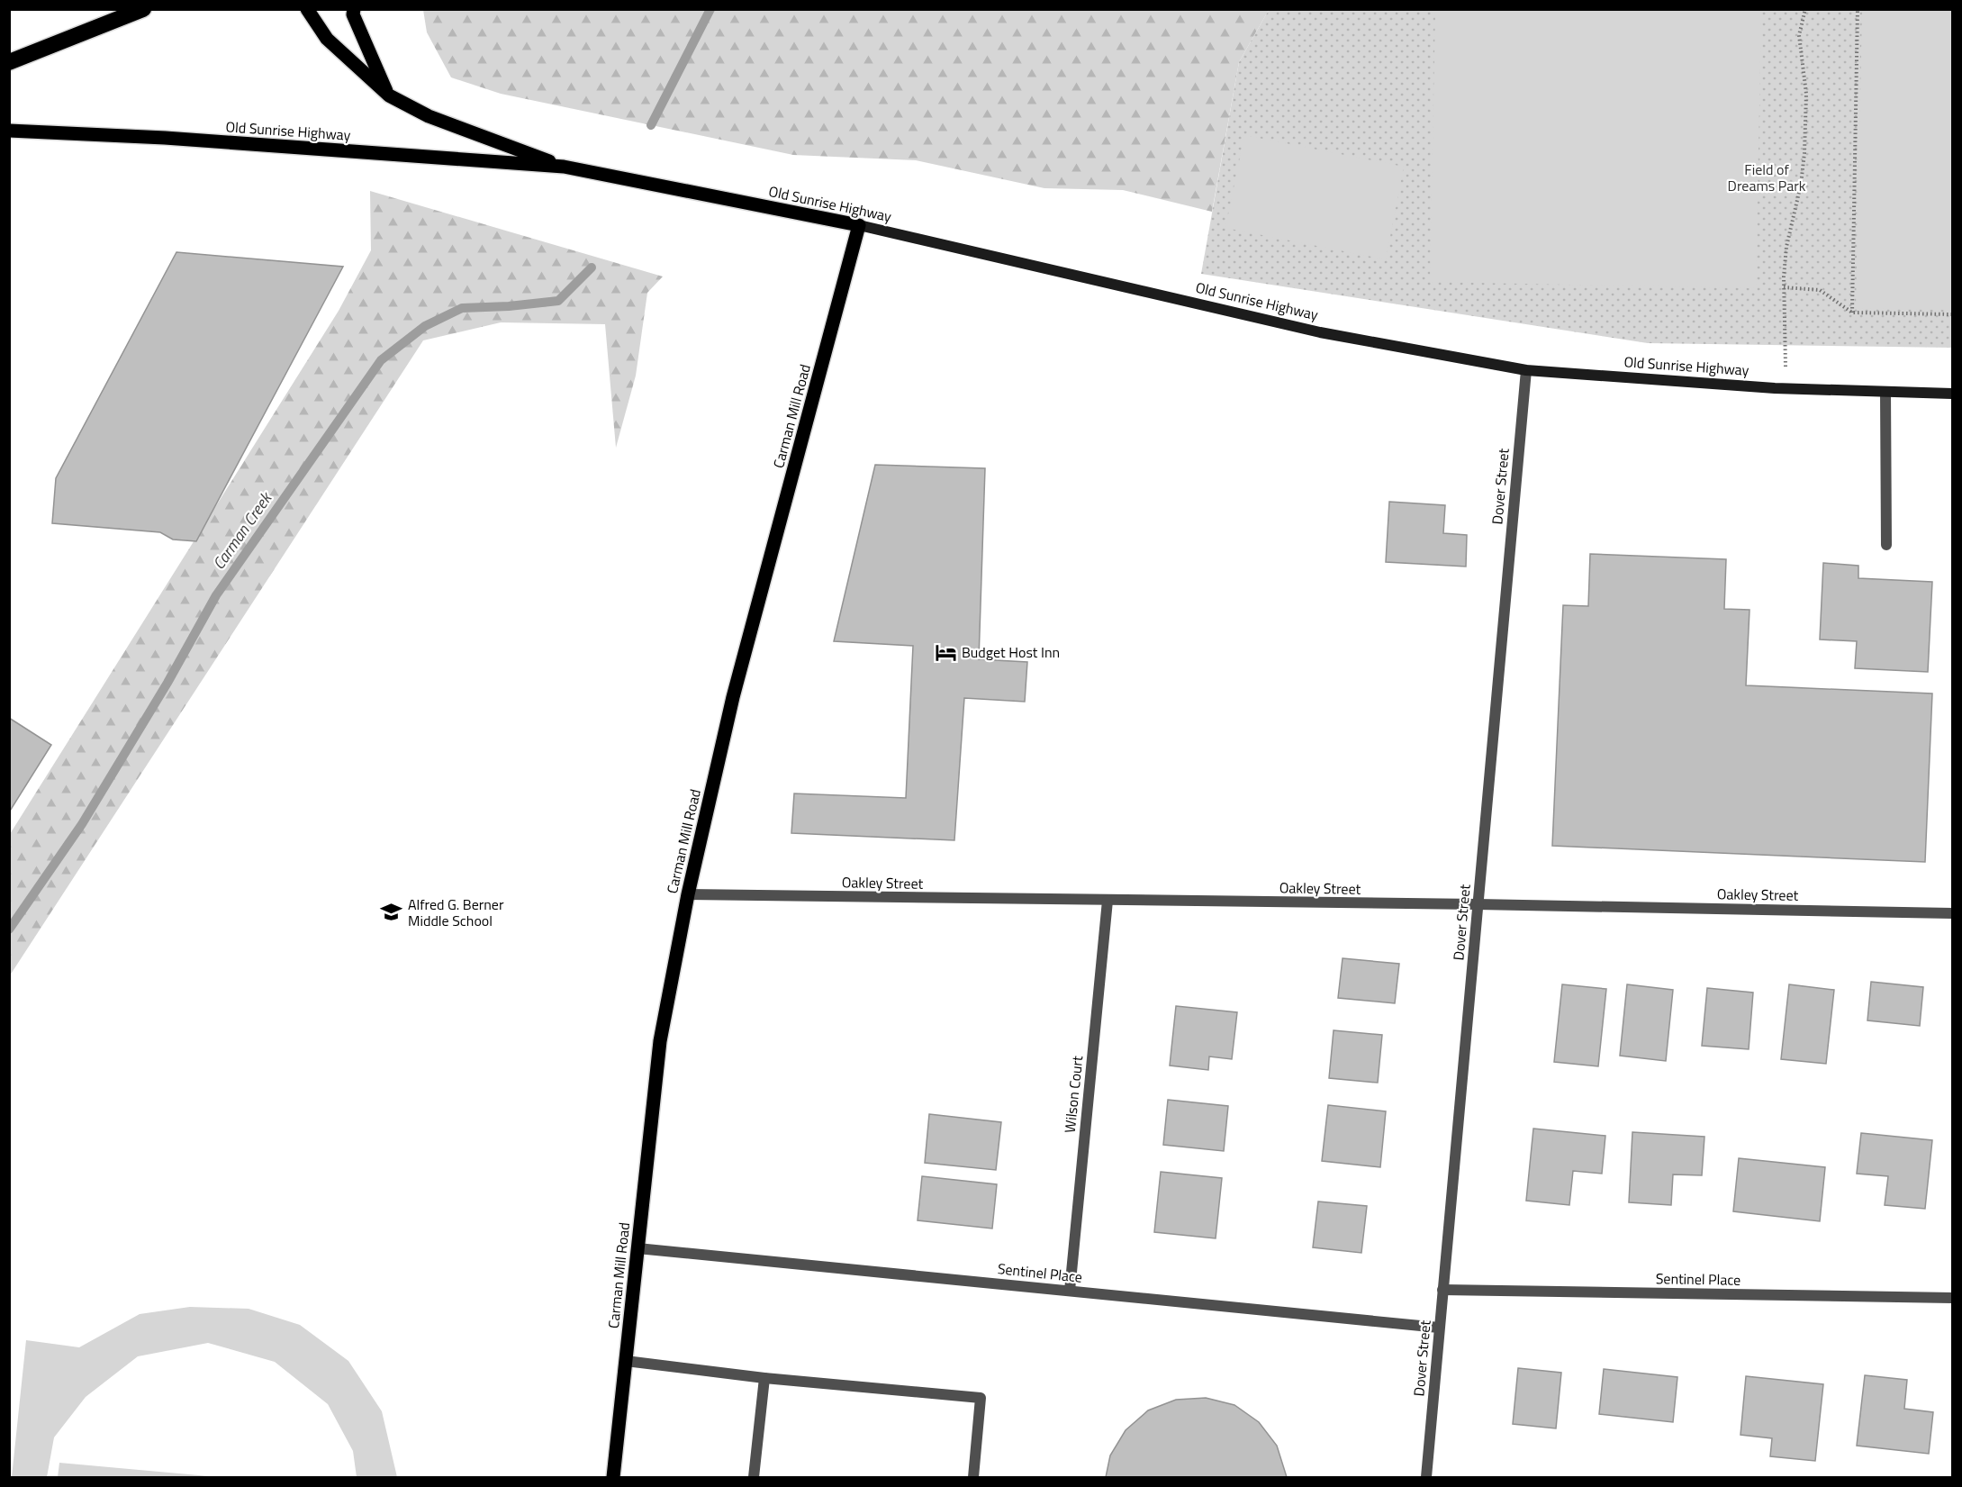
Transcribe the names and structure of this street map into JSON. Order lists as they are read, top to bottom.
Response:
{
  "streets": {
    "main road": ["Old Sunrise Highway", "Carman Mill Road"],
    "street": [
      "Dover Street",
      "Oakley Street",
      "Wilson Court",
      "Sentinel Place"
    ]
  },
  "crossings": [
    ["Old Sunrise Highway", "Carman Mill Road"],
    ["Old Sunrise Highway", "Dover Street"],
    ["Carman Mill Road", "Oakley Street"],
    ["Carman Mill Road", "Sentinel Place"],
    ["Dover Street", "Oakley Street"],
    ["Dover Street", "Sentinel Place"],
    ["Oakley Street", "Wilson Court"],
    ["Wilson Court", "Sentinel Place"]
  ],
  "water": ["Carman Creek"],
  "parks": ["Field of Dreams Park"],
  "places": {
    "hotel": ["Budget Host Inn"],
    "school or university": ["Alfred G. Berner Middle School"]
  }
}
